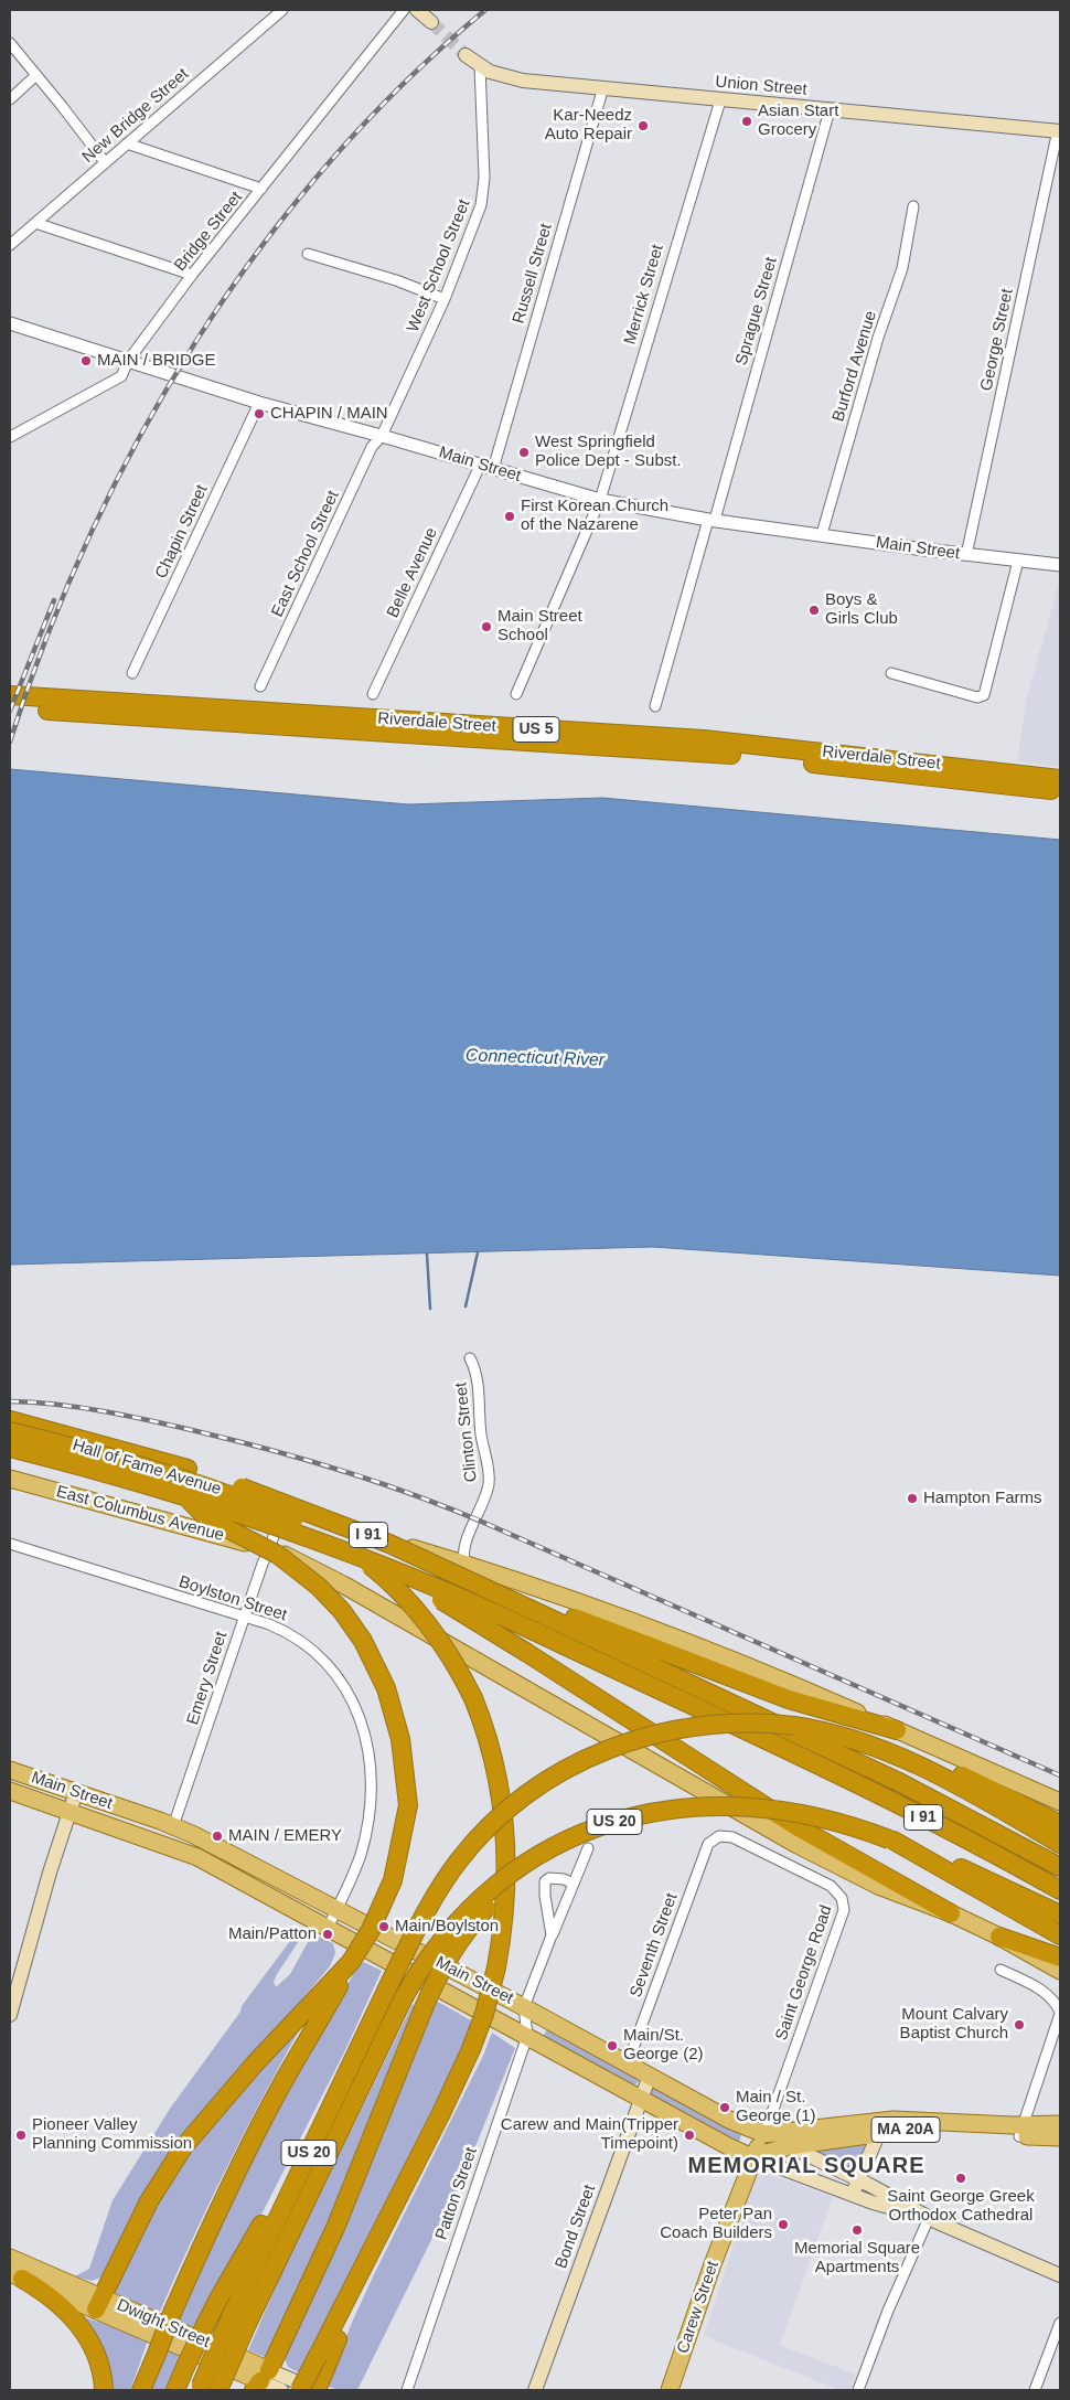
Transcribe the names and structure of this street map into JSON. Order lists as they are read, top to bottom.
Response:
{
  "streets": {
    "highway": [
      "Riverdale Street",
      "US 5",
      "I 91",
      "US 20"
    ],
    "main road": [
      "Union Street",
      "Main Street",
      "Hall of Fame Avenue",
      "East Columbus Avenue",
      "MA 20A",
      "Bond Street",
      "Carew Street",
      "Dwight Street"
    ],
    "street": [
      "New Bridge Street",
      "Bridge Street",
      "West School Street",
      "Russell Street",
      "Merrick Street",
      "Sprague Street",
      "George Street",
      "Burford Avenue",
      "Chapin Street",
      "East School Street",
      "Belle Avenue",
      "Clinton Street",
      "Boylston Street",
      "Emery Street",
      "Seventh Street",
      "Saint George Road",
      "Patton Street"
    ]
  },
  "crossings": [
    ["Union Street", "West School Street"],
    ["Union Street", "Russell Street"],
    ["Union Street", "Merrick Street"],
    ["Union Street", "Sprague Street"],
    ["Union Street", "George Street"],
    ["Bridge Street", "Main Street"],
    ["West School Street", "Main Street"],
    ["West School Street", "East School Street"],
    ["Russell Street", "Main Street"],
    ["Russell Street", "Belle Avenue"],
    ["Merrick Street", "Main Street"],
    ["Sprague Street", "Main Street"],
    ["George Street", "Main Street"],
    ["Burford Avenue", "Main Street"],
    ["Main Street", "Chapin Street"],
    ["Main Street", "East School Street"],
    ["Main Street", "Belle Avenue"],
    ["Main Street", "Boylston Street"],
    ["Main Street", "Emery Street"],
    ["Main Street", "Seventh Street"],
    ["Main Street", "Saint George Road"],
    ["Main Street", "MA 20A"],
    ["Main Street", "Patton Street"],
    ["Main Street", "Bond Street"],
    ["Main Street", "Carew Street"],
    ["Clinton Street", "Hall of Fame Avenue"],
    ["Clinton Street", "I 91"],
    ["Hall of Fame Avenue", "I 91"],
    ["Hall of Fame Avenue", "Emery Street"],
    ["East Columbus Avenue", "Emery Street"],
    ["Boylston Street", "Emery Street"],
    ["Seventh Street", "Saint George Road"],
    ["Saint George Road", "MA 20A"],
    ["Saint George Road", "Carew Street"],
    ["MA 20A", "Carew Street"]
  ],
  "districts": ["MEMORIAL SQUARE"],
  "water": ["Connecticut River"],
  "places": [
    "Asian Start Grocery",
    "Kar-Needz Auto Repair",
    "MAIN / BRIDGE",
    "CHAPIN / MAIN",
    "West Springfield Police Dept - Subst.",
    "First Korean Church of the Nazarene",
    "Boys & Girls Club",
    "Main Street School",
    "Hampton Farms",
    "MAIN / EMERY",
    "Main/Boylston",
    "Main/Patton",
    "Mount Calvary Baptist Church",
    "Main/St. George (2)",
    "Main / St. George (1)",
    "Pioneer Valley Planning Commission",
    "Carew and Main(Tripper Timepoint)",
    "Saint George Greek Orthodox Cathedral",
    "Peter Pan Coach Builders",
    "Memorial Square Apartments"
  ]
}
